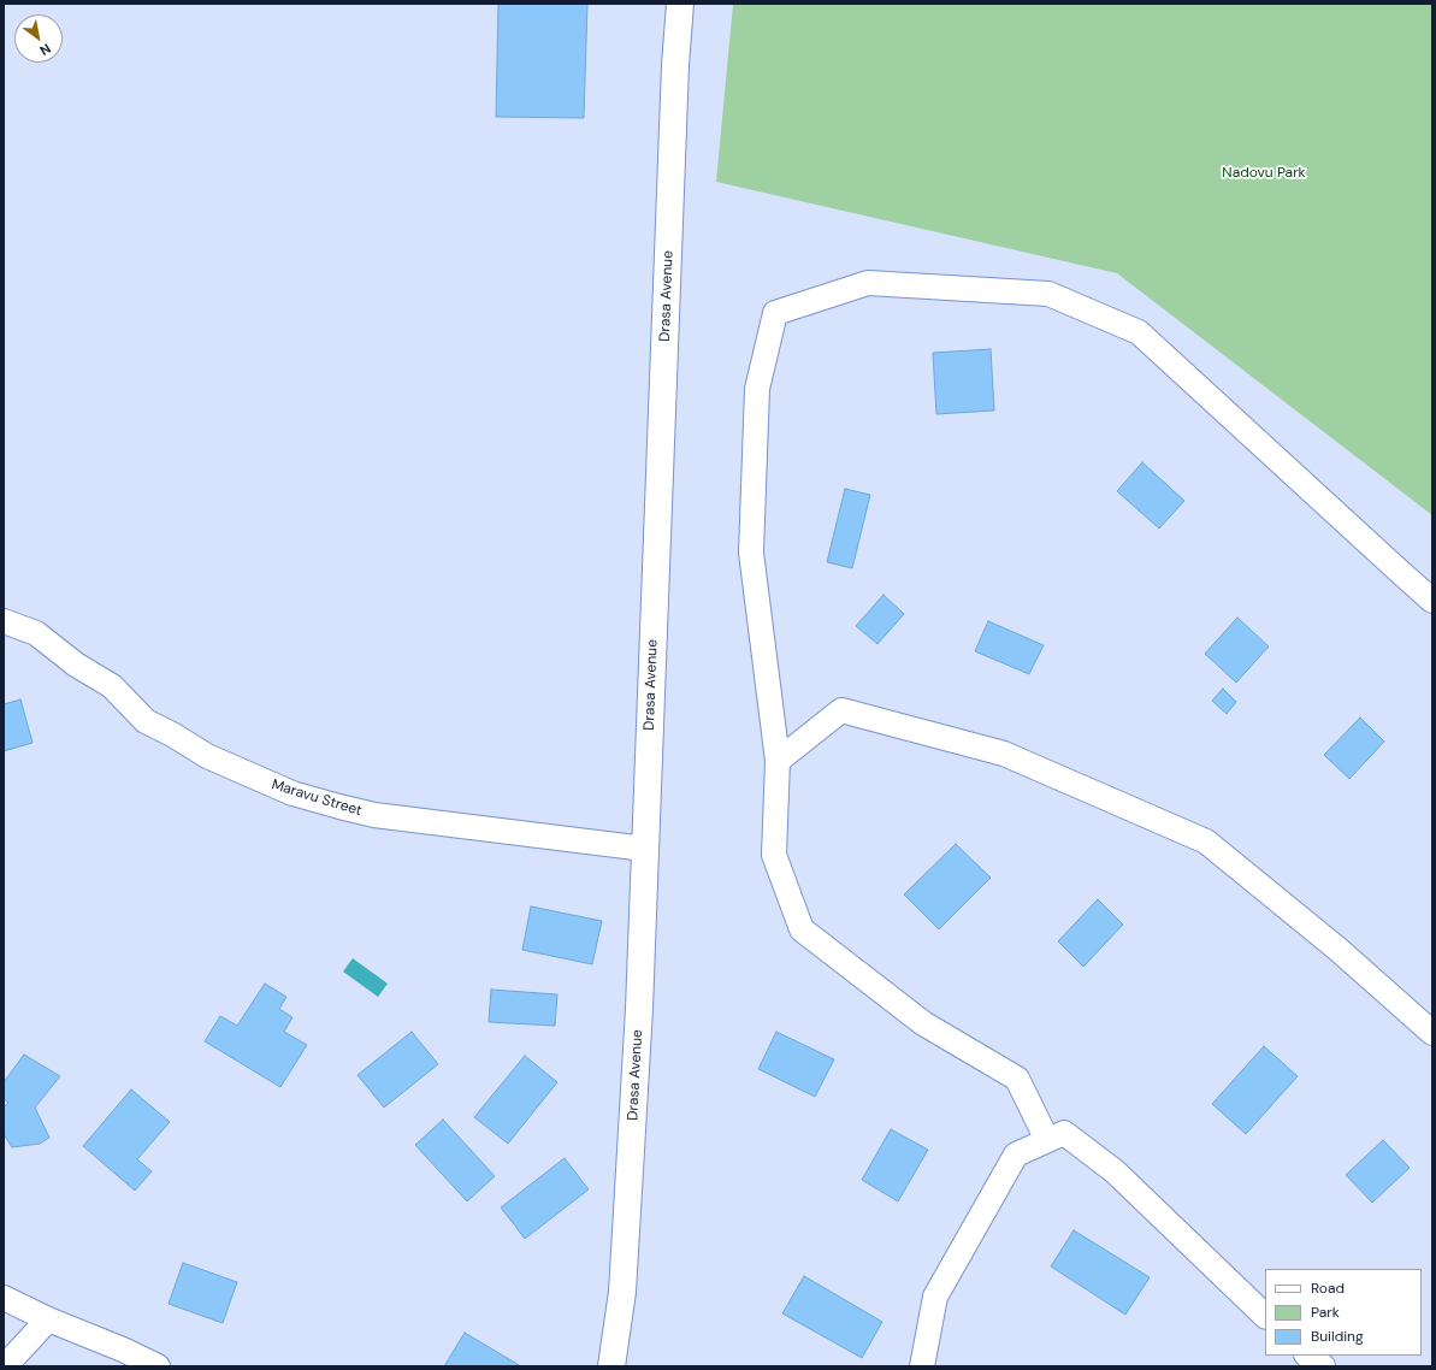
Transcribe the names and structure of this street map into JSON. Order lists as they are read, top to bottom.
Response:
{
  "streets": {
    "highway": ["Drasa Avenue"],
    "street": ["Maravu Street"]
  },
  "crossings": [
    ["Drasa Avenue", "Maravu Street"]
  ],
  "parks": ["Nadovu Park"],
  "legend": ["Road", "Park", "Building"],
  "north": "bottom right"
}
